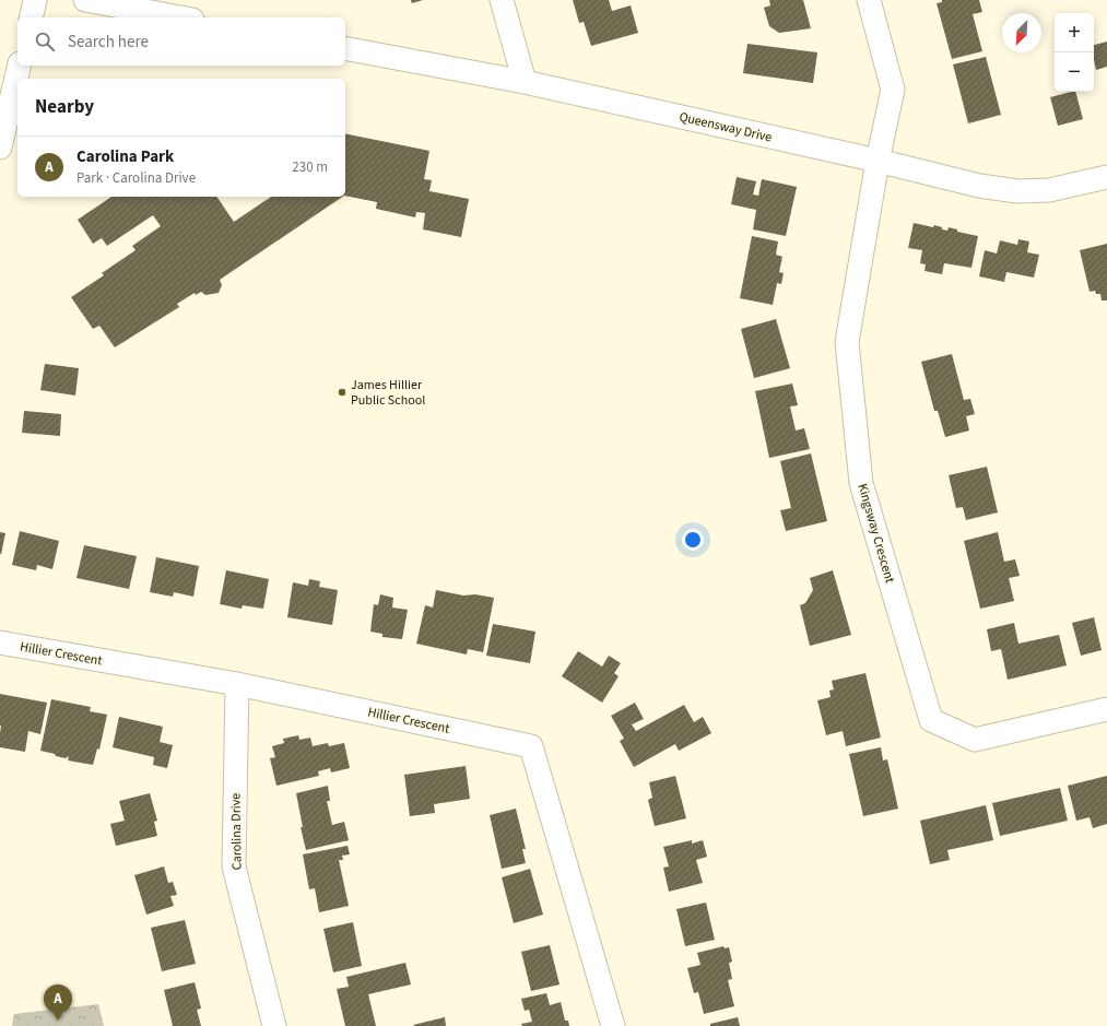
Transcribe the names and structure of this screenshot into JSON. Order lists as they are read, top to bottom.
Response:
{
  "streets": {
    "street": [
      "Queensway Drive",
      "Kingsway Crescent",
      "Hillier Crescent",
      "Carolina Drive"
    ]
  },
  "crossings": [
    ["Queensway Drive", "Kingsway Crescent"],
    ["Hillier Crescent", "Carolina Drive"]
  ],
  "places": ["James Hillier Public School"],
  "north": "bottom left",
  "page": {
    "map_buttons": ["+", "−"],
    "search": "Search here",
    "heading": "Nearby",
    "list": [
      {
        "mark": "A",
        "name": "Carolina Park",
        "note": "Park · Carolina Drive",
        "value": "230 m"
      }
    ],
    "pins": "A"
  }
}
